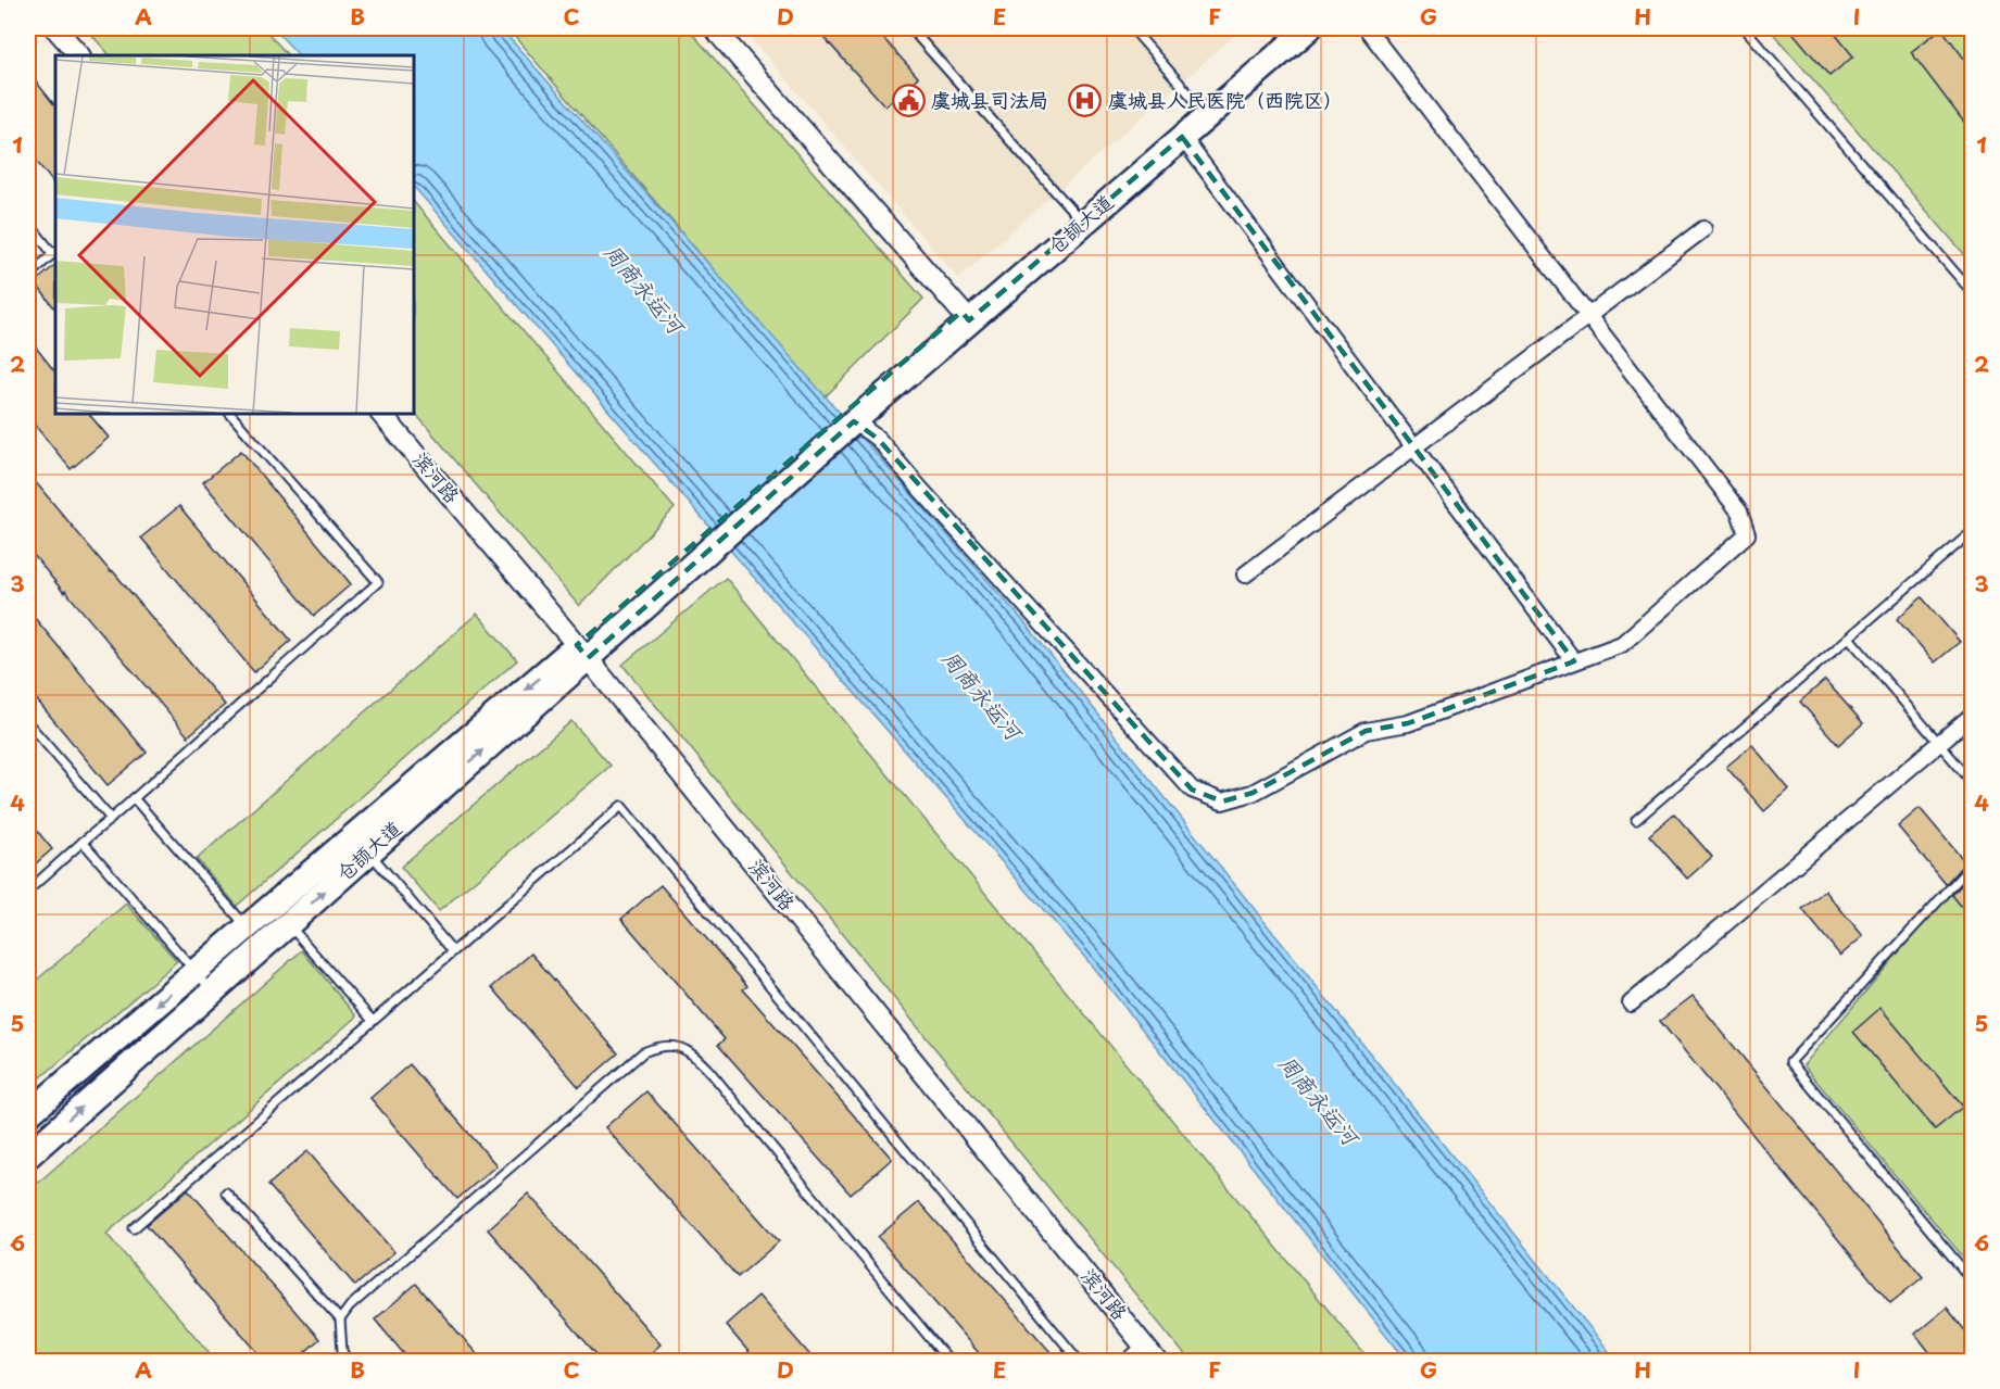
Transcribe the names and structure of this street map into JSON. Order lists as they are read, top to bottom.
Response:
{
  "streets": {
    "main road": ["仓颉大道"],
    "street": ["滨河路"]
  },
  "crossings": [
    ["仓颉大道", "滨河路"]
  ],
  "water": ["周商永运河"],
  "places": {
    "public building": ["虞城县司法局"],
    "hospital": ["虞城县人民医院（西院区）"]
  },
  "grid": {
    "columns": [
      "A",
      "B",
      "C",
      "D",
      "E",
      "F",
      "G",
      "H",
      "I"
    ],
    "rows": [
      "1",
      "2",
      "3",
      "4",
      "5",
      "6"
    ]
  }
}
